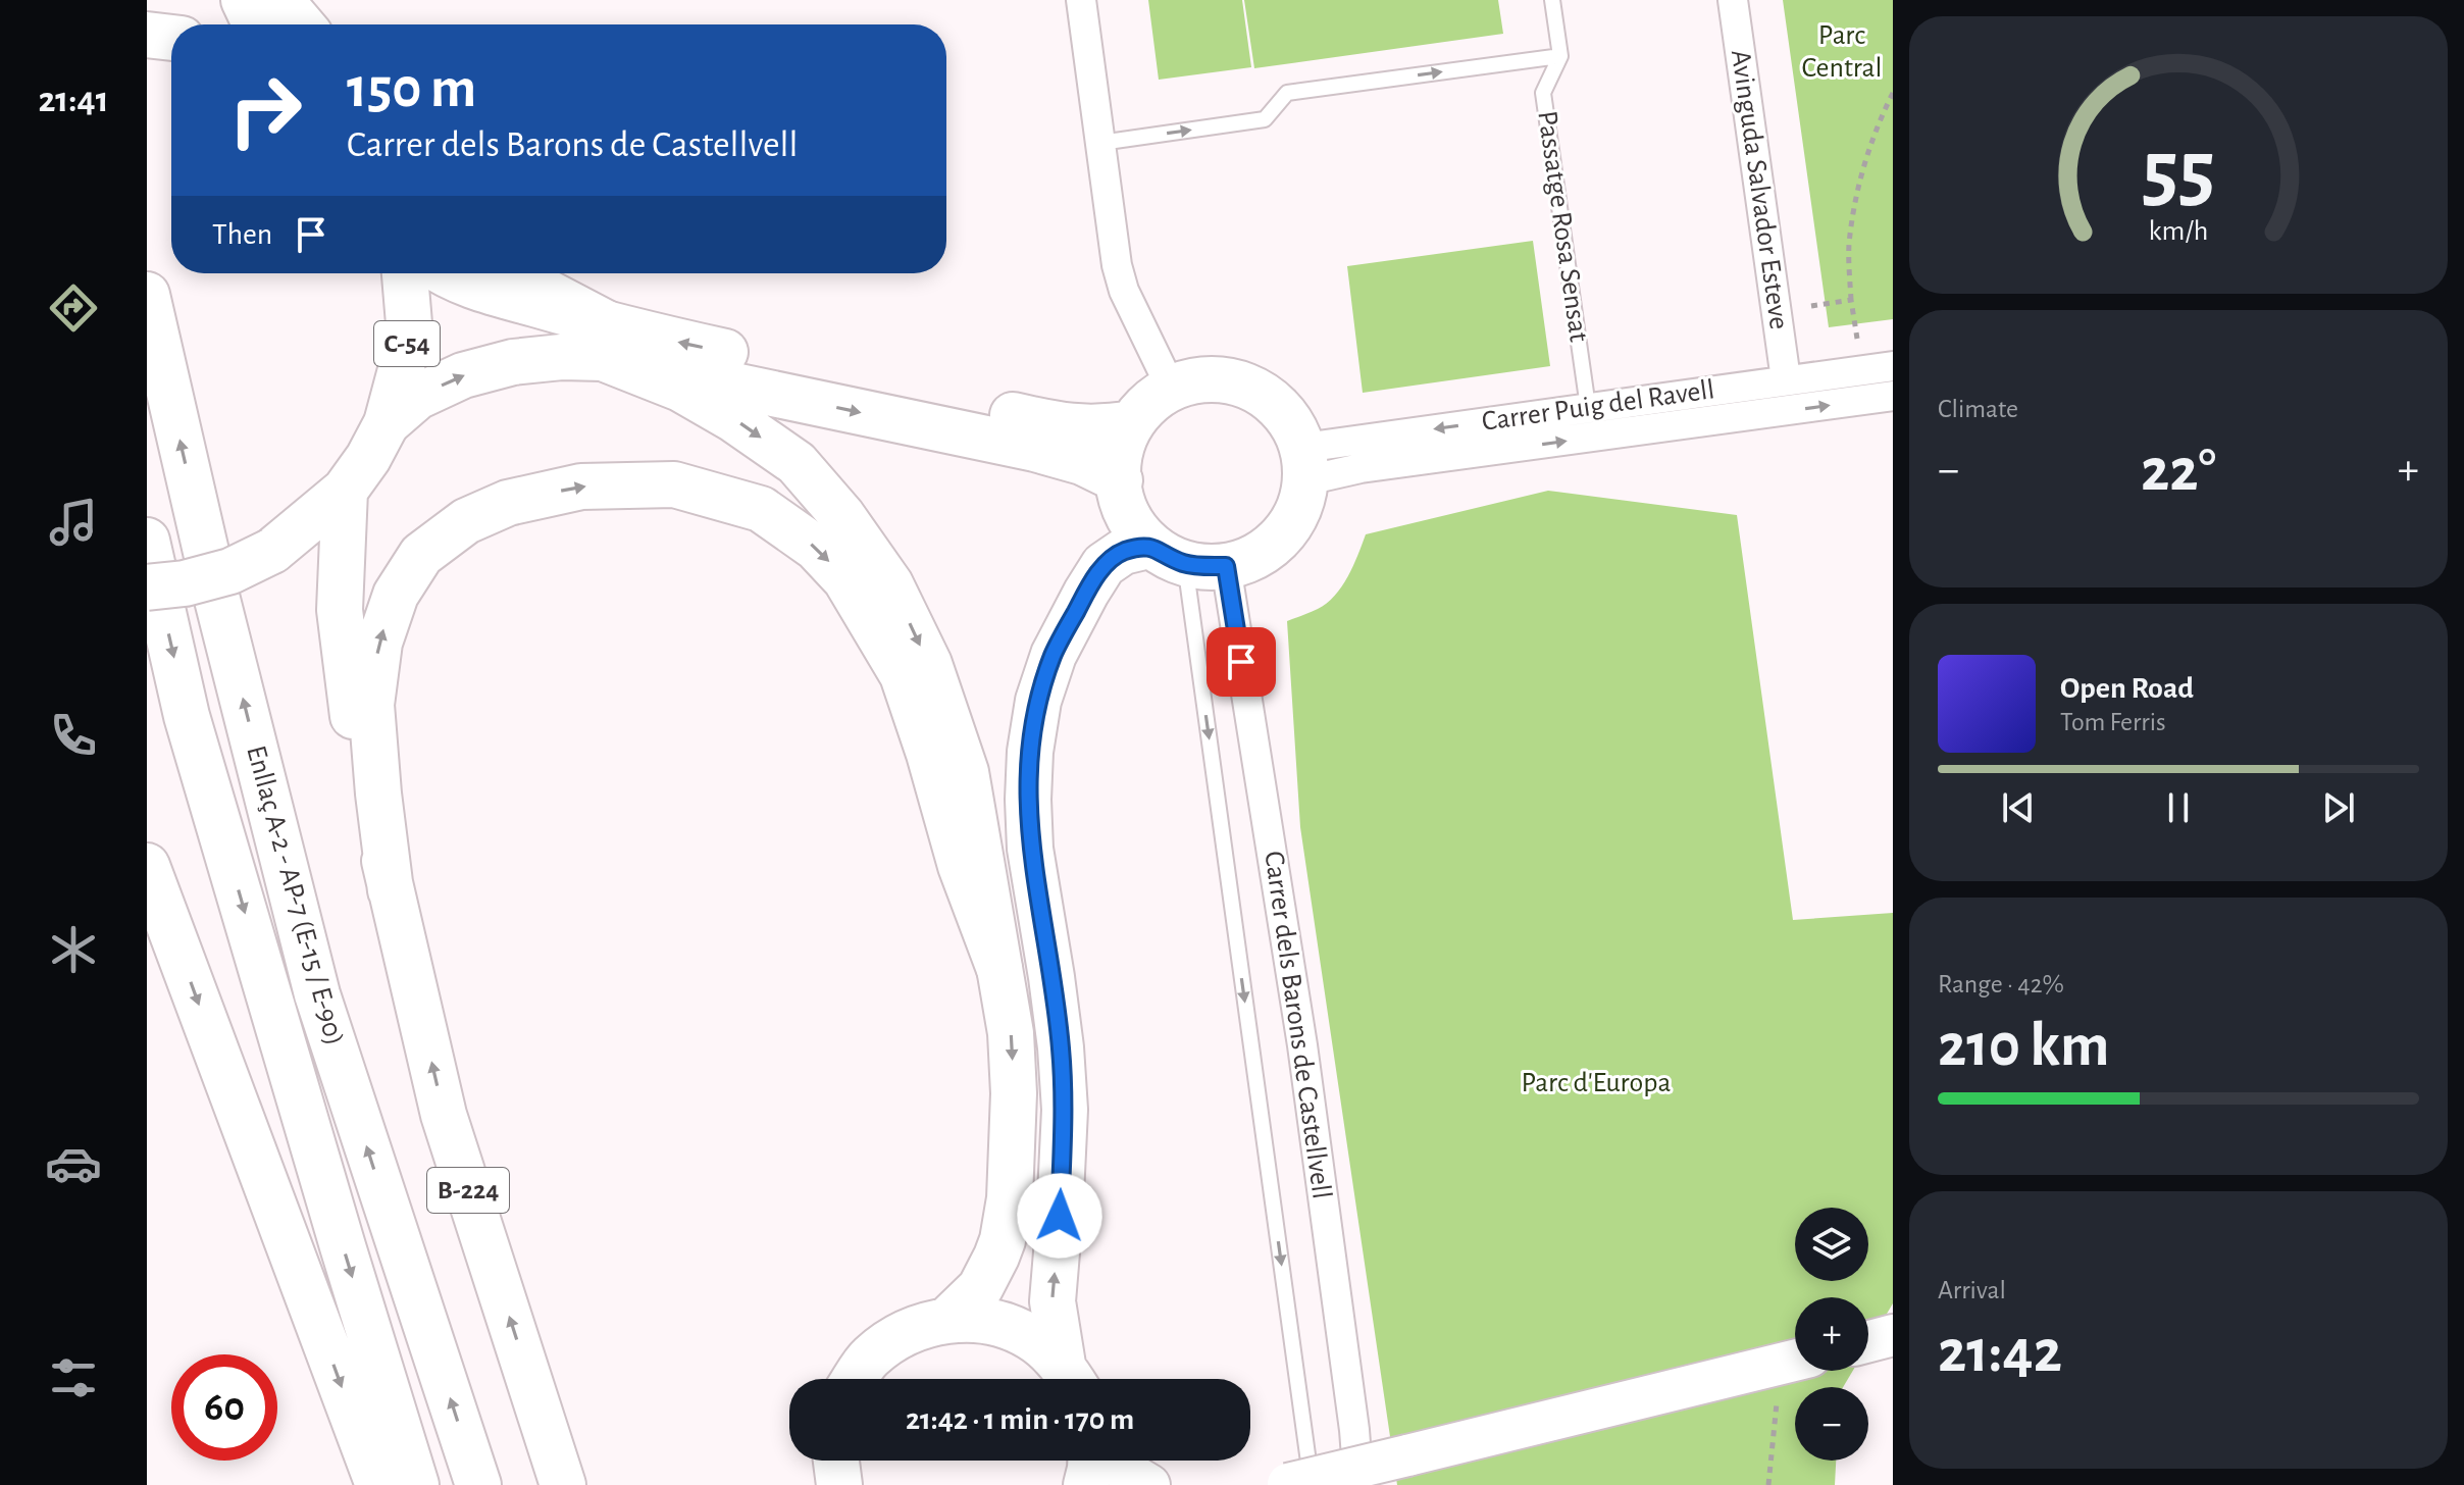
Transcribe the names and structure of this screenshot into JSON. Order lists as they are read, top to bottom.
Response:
{
  "streets": {
    "main road": ["C-54", "Enllaç A-2 - AP-7 (E-15 / E-90)", "B-224"],
    "street": ["Avinguda Salvador Esteve", "Carrer Puig del Ravell", "Carrer dels Barons de Castellvell"],
    "lane": ["Passatge Rosa Sensat"]
  },
  "crossings": [
    ["Avinguda Salvador Esteve", "Carrer Puig del Ravell"],
    ["Passatge Rosa Sensat", "Carrer Puig del Ravell"],
    ["Carrer Puig del Ravell", "Carrer dels Barons de Castellvell"]
  ],
  "parks": ["Parc Central", "Parc d'Europa"],
  "page": {
    "tabs": "21:41",
    "turn": ["150 m", "Carrer dels Barons de Castellvell"],
    "then": "Then",
    "tile": [
      "Climate",
      ["Range · 42%", "210 km"],
      ["Arrival", "21:42"]
    ],
    "heat": ["−", "22°", "+"],
    "song": ["Open Road", "Tom Ferris"],
    "map_buttons": ["+", "−"],
    "limit": "60",
    "trip": "21:42 · 1 min · 170 m",
    "gauge": ["55", "km/h"]
  }
}
